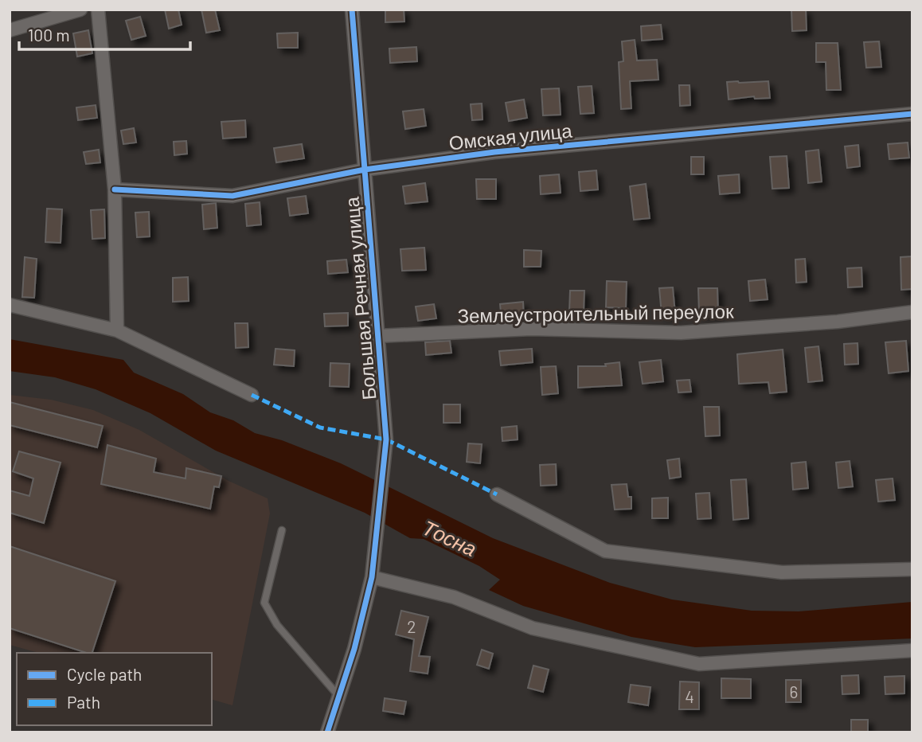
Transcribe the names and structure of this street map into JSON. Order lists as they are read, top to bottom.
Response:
{
  "streets": {
    "street": ["Омская улица", "Большая Речная улица", "Землеустроительный переулок"]
  },
  "crossings": [
    ["Омская улица", "Большая Речная улица"],
    ["Большая Речная улица", "Землеустроительный переулок"]
  ],
  "water": ["Тосна"],
  "house_numbers": ["2", "6", "4"],
  "legend": ["Cycle path", "Path"],
  "scale_bar": "100 m"
}
